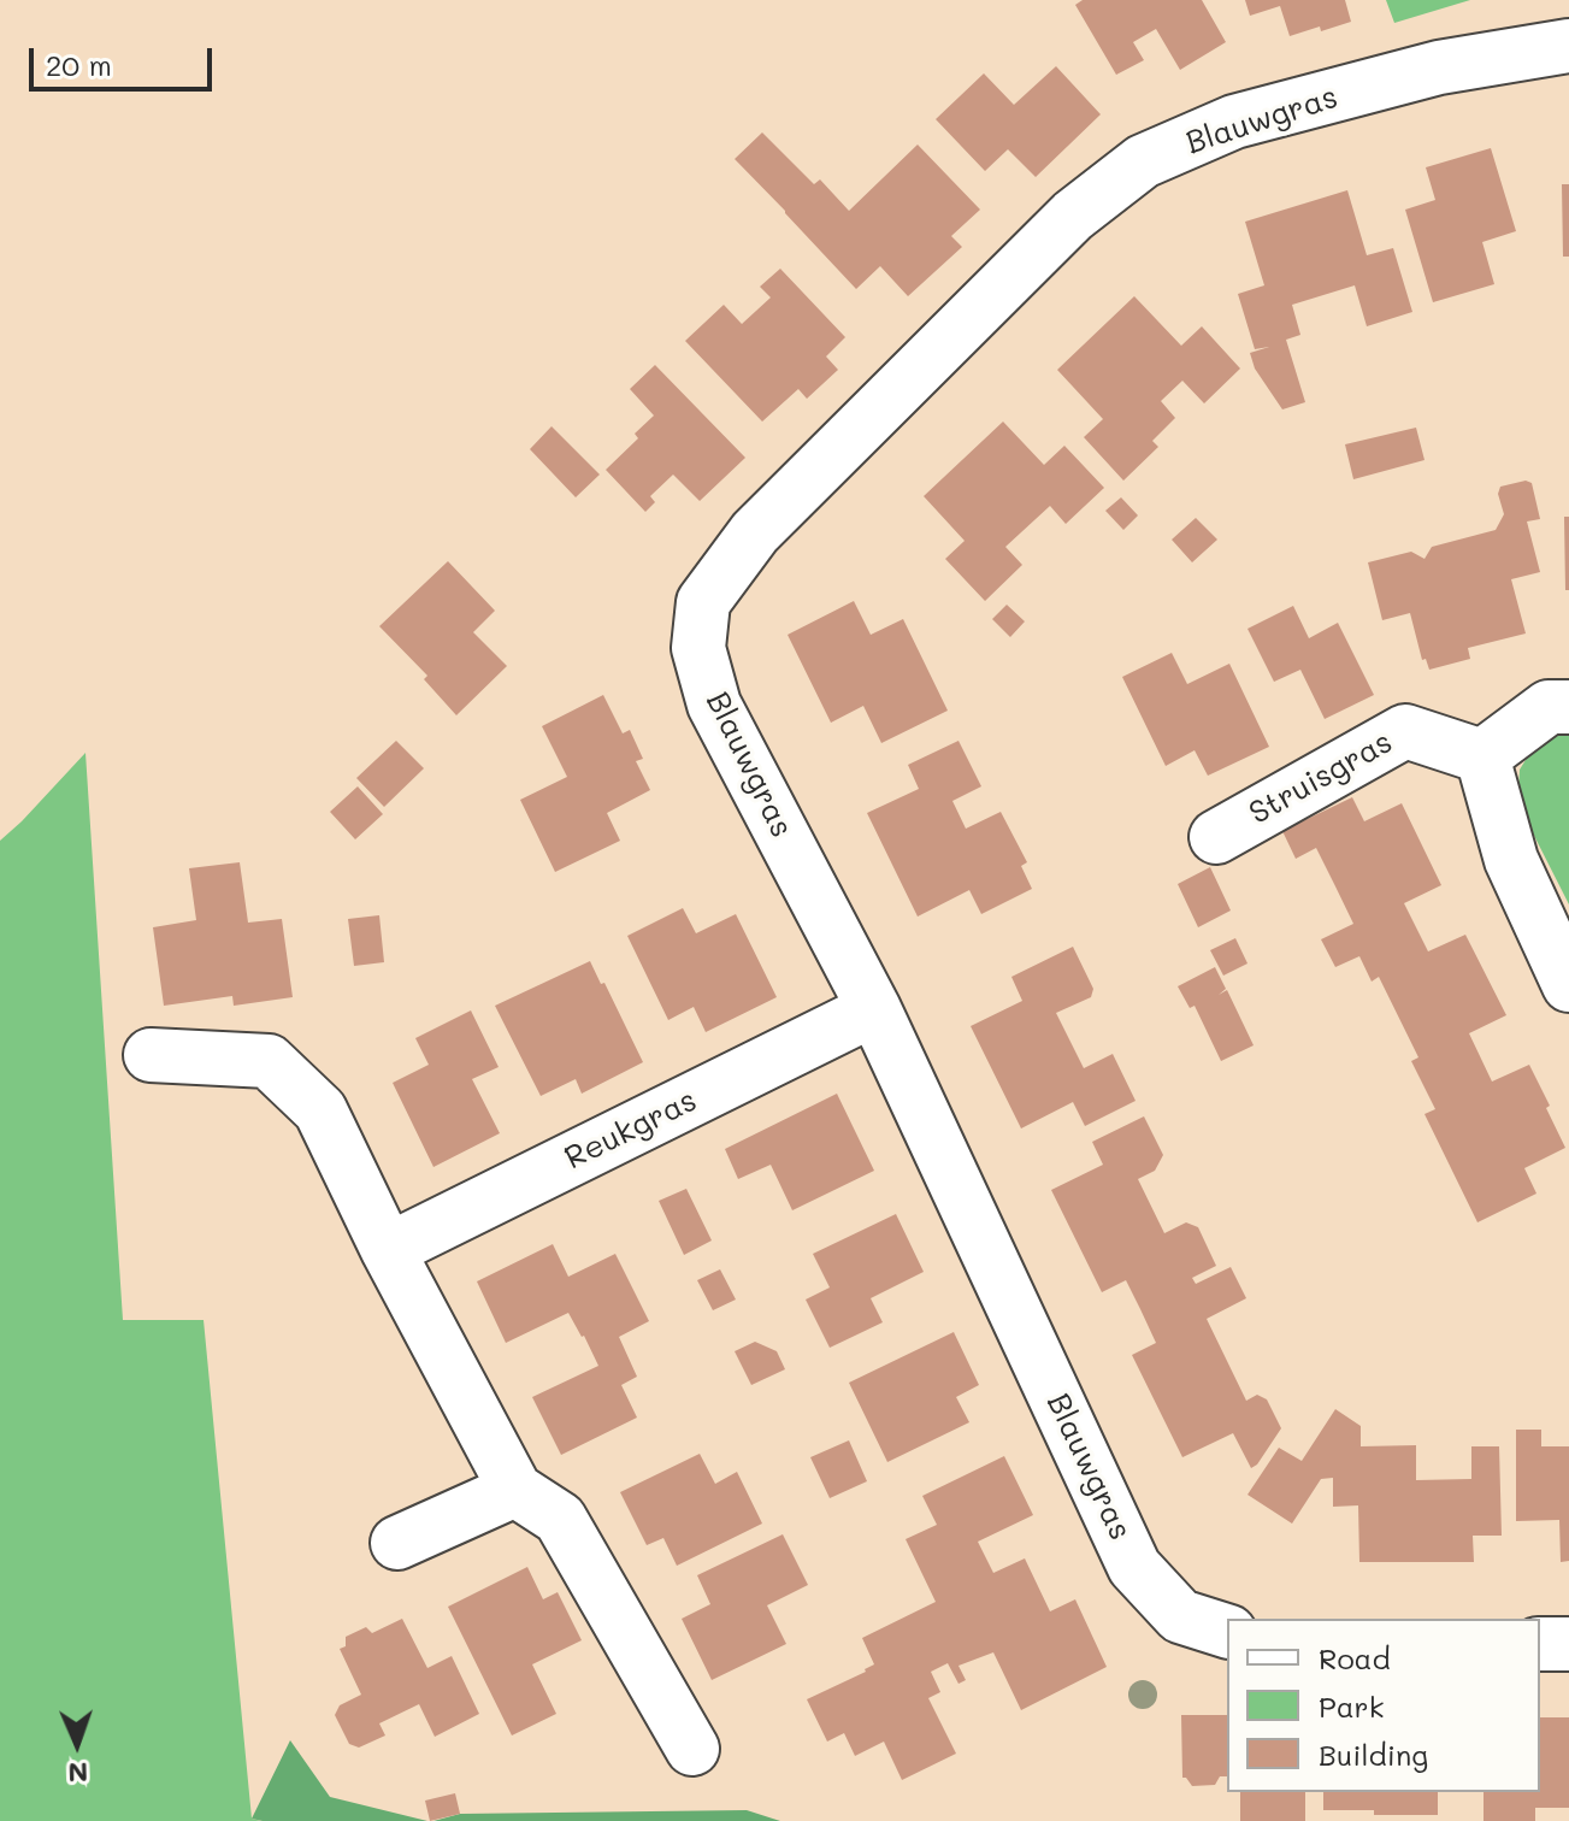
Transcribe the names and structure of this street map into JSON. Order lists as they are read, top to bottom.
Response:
{
  "streets": {
    "street": ["Blauwgras", "Struisgras", "Reukgras"]
  },
  "crossings": [
    ["Blauwgras", "Reukgras"]
  ],
  "legend": ["Road", "Park", "Building"],
  "scale_bar": "20 m",
  "north": "bottom"
}
